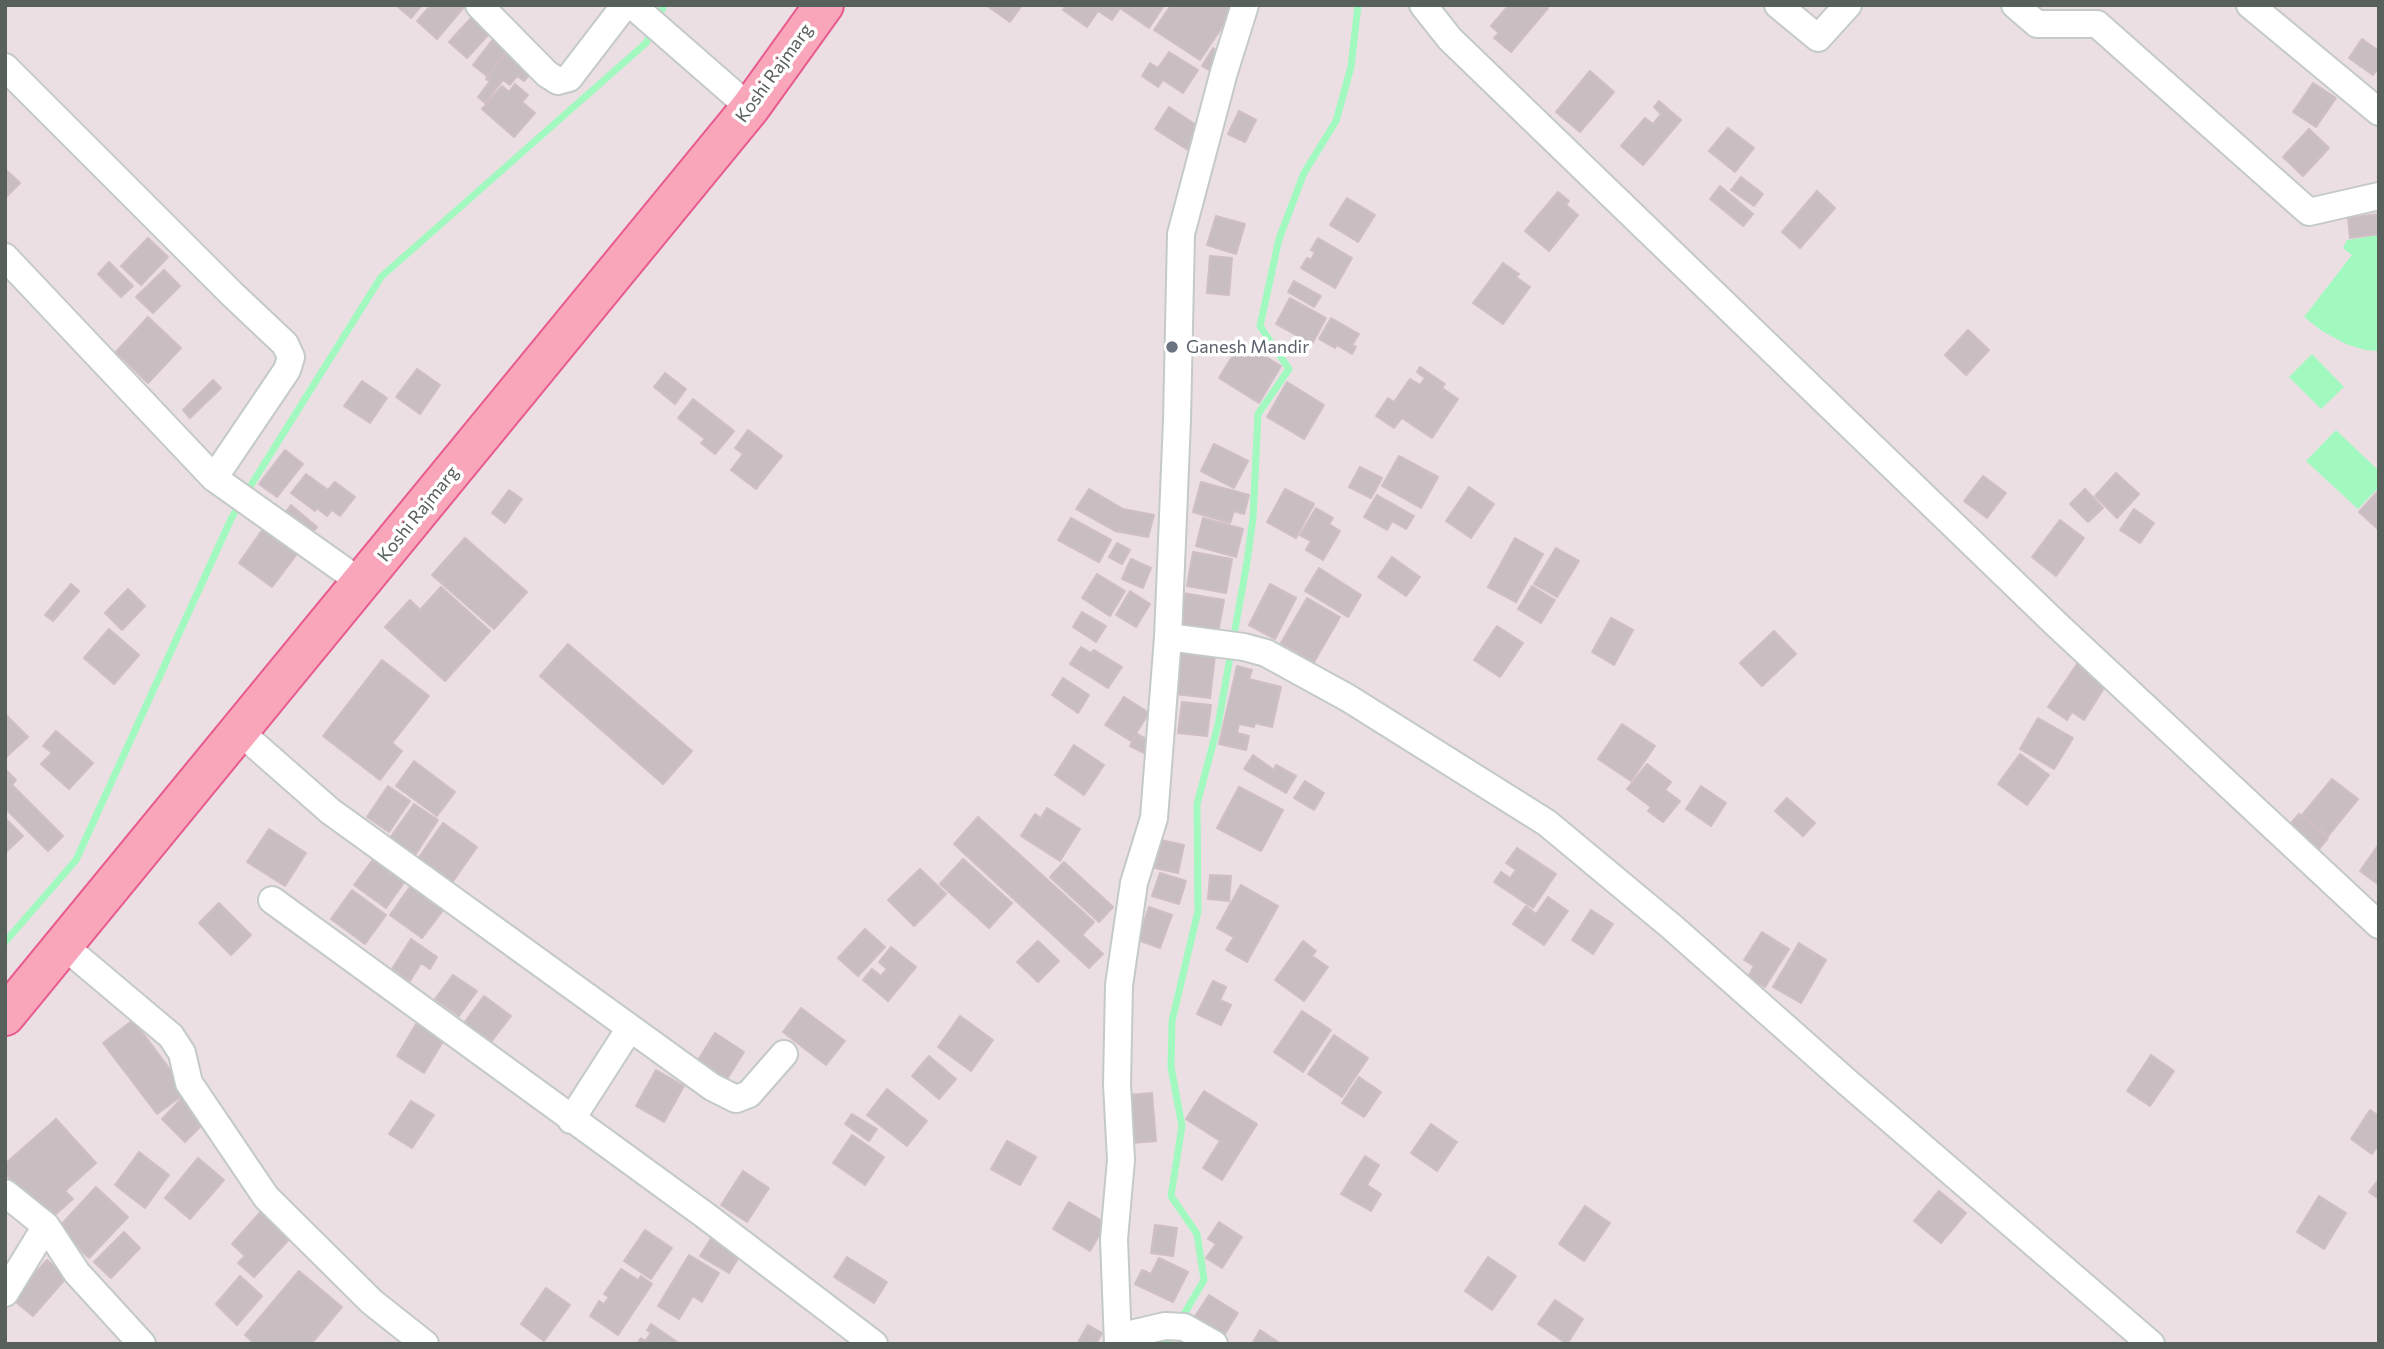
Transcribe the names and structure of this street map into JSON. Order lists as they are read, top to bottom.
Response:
{
  "streets": {
    "main road": ["Koshi Rajmarg"]
  },
  "places": ["Ganesh Mandir"]
}
